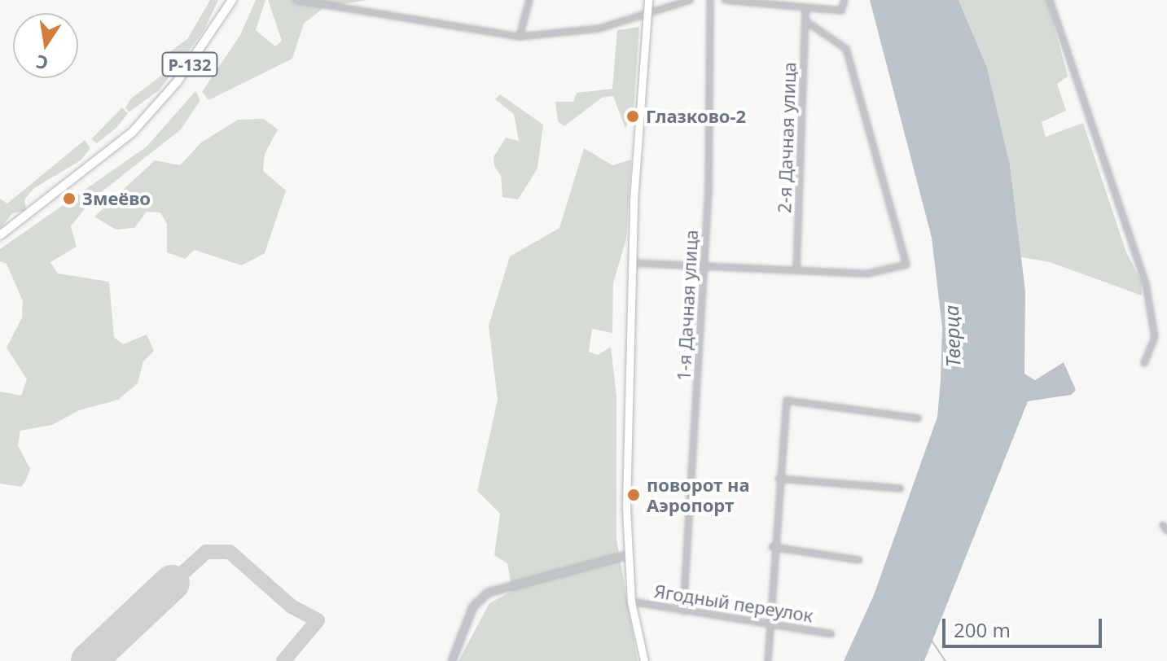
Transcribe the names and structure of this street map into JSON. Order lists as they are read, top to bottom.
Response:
{
  "streets": {
    "main road": ["Р-132"],
    "street": ["2-я Дачная улица", "1-я Дачная улица", "Ягодный переулок"]
  },
  "crossings": [
    ["1-я Дачная улица", "Ягодный переулок"]
  ],
  "water": ["Тверца"],
  "places": ["Глазково-2", "Змеёво", "поворот на Аэропорт"],
  "scale_bar": "200 m",
  "north": "bottom"
}
